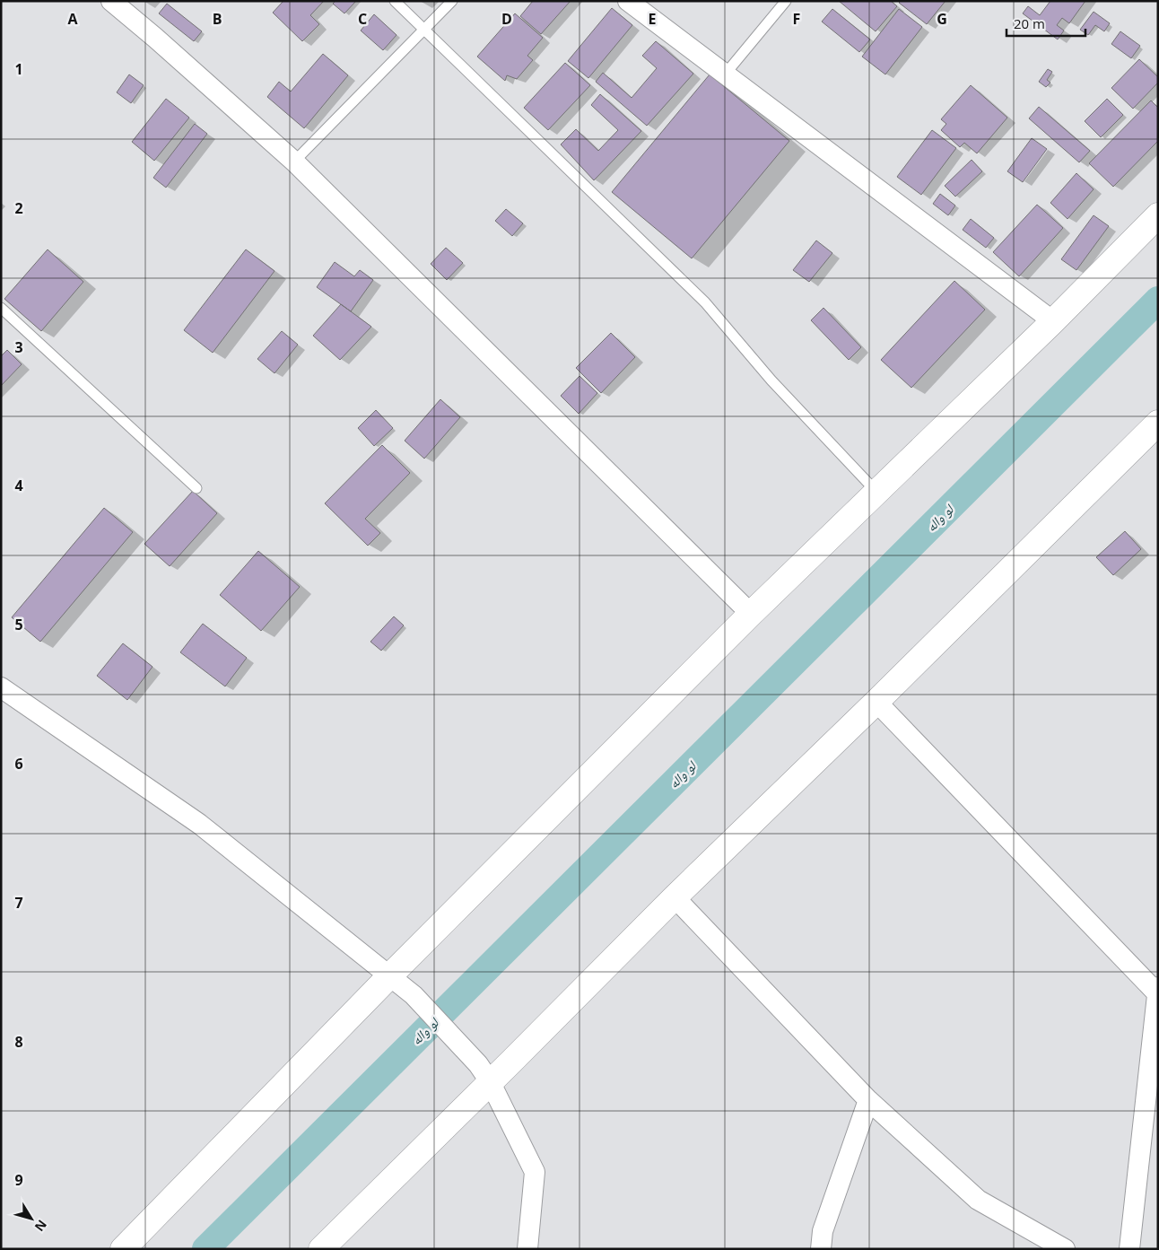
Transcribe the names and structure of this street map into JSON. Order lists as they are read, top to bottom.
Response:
{
  "water": ["لو واله"],
  "scale_bar": "20 m",
  "north": "bottom right",
  "grid": {
    "columns": [
      "A",
      "B",
      "C",
      "D",
      "E",
      "F",
      "G"
    ],
    "rows": [
      "1",
      "2",
      "3",
      "4",
      "5",
      "6",
      "7",
      "8",
      "9"
    ]
  }
}
